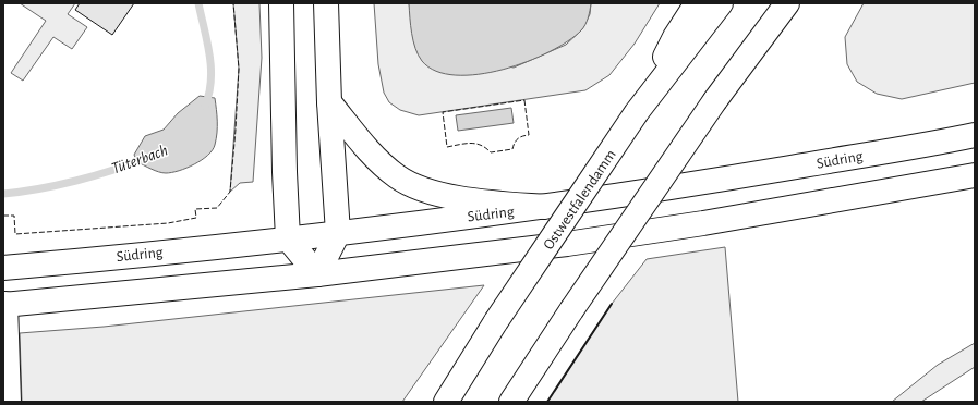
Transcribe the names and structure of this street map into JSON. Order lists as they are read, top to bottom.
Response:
{
  "streets": {
    "main road": ["Südring", "Ostwestfalendamm"]
  },
  "water": ["Tüterbach"]
}
